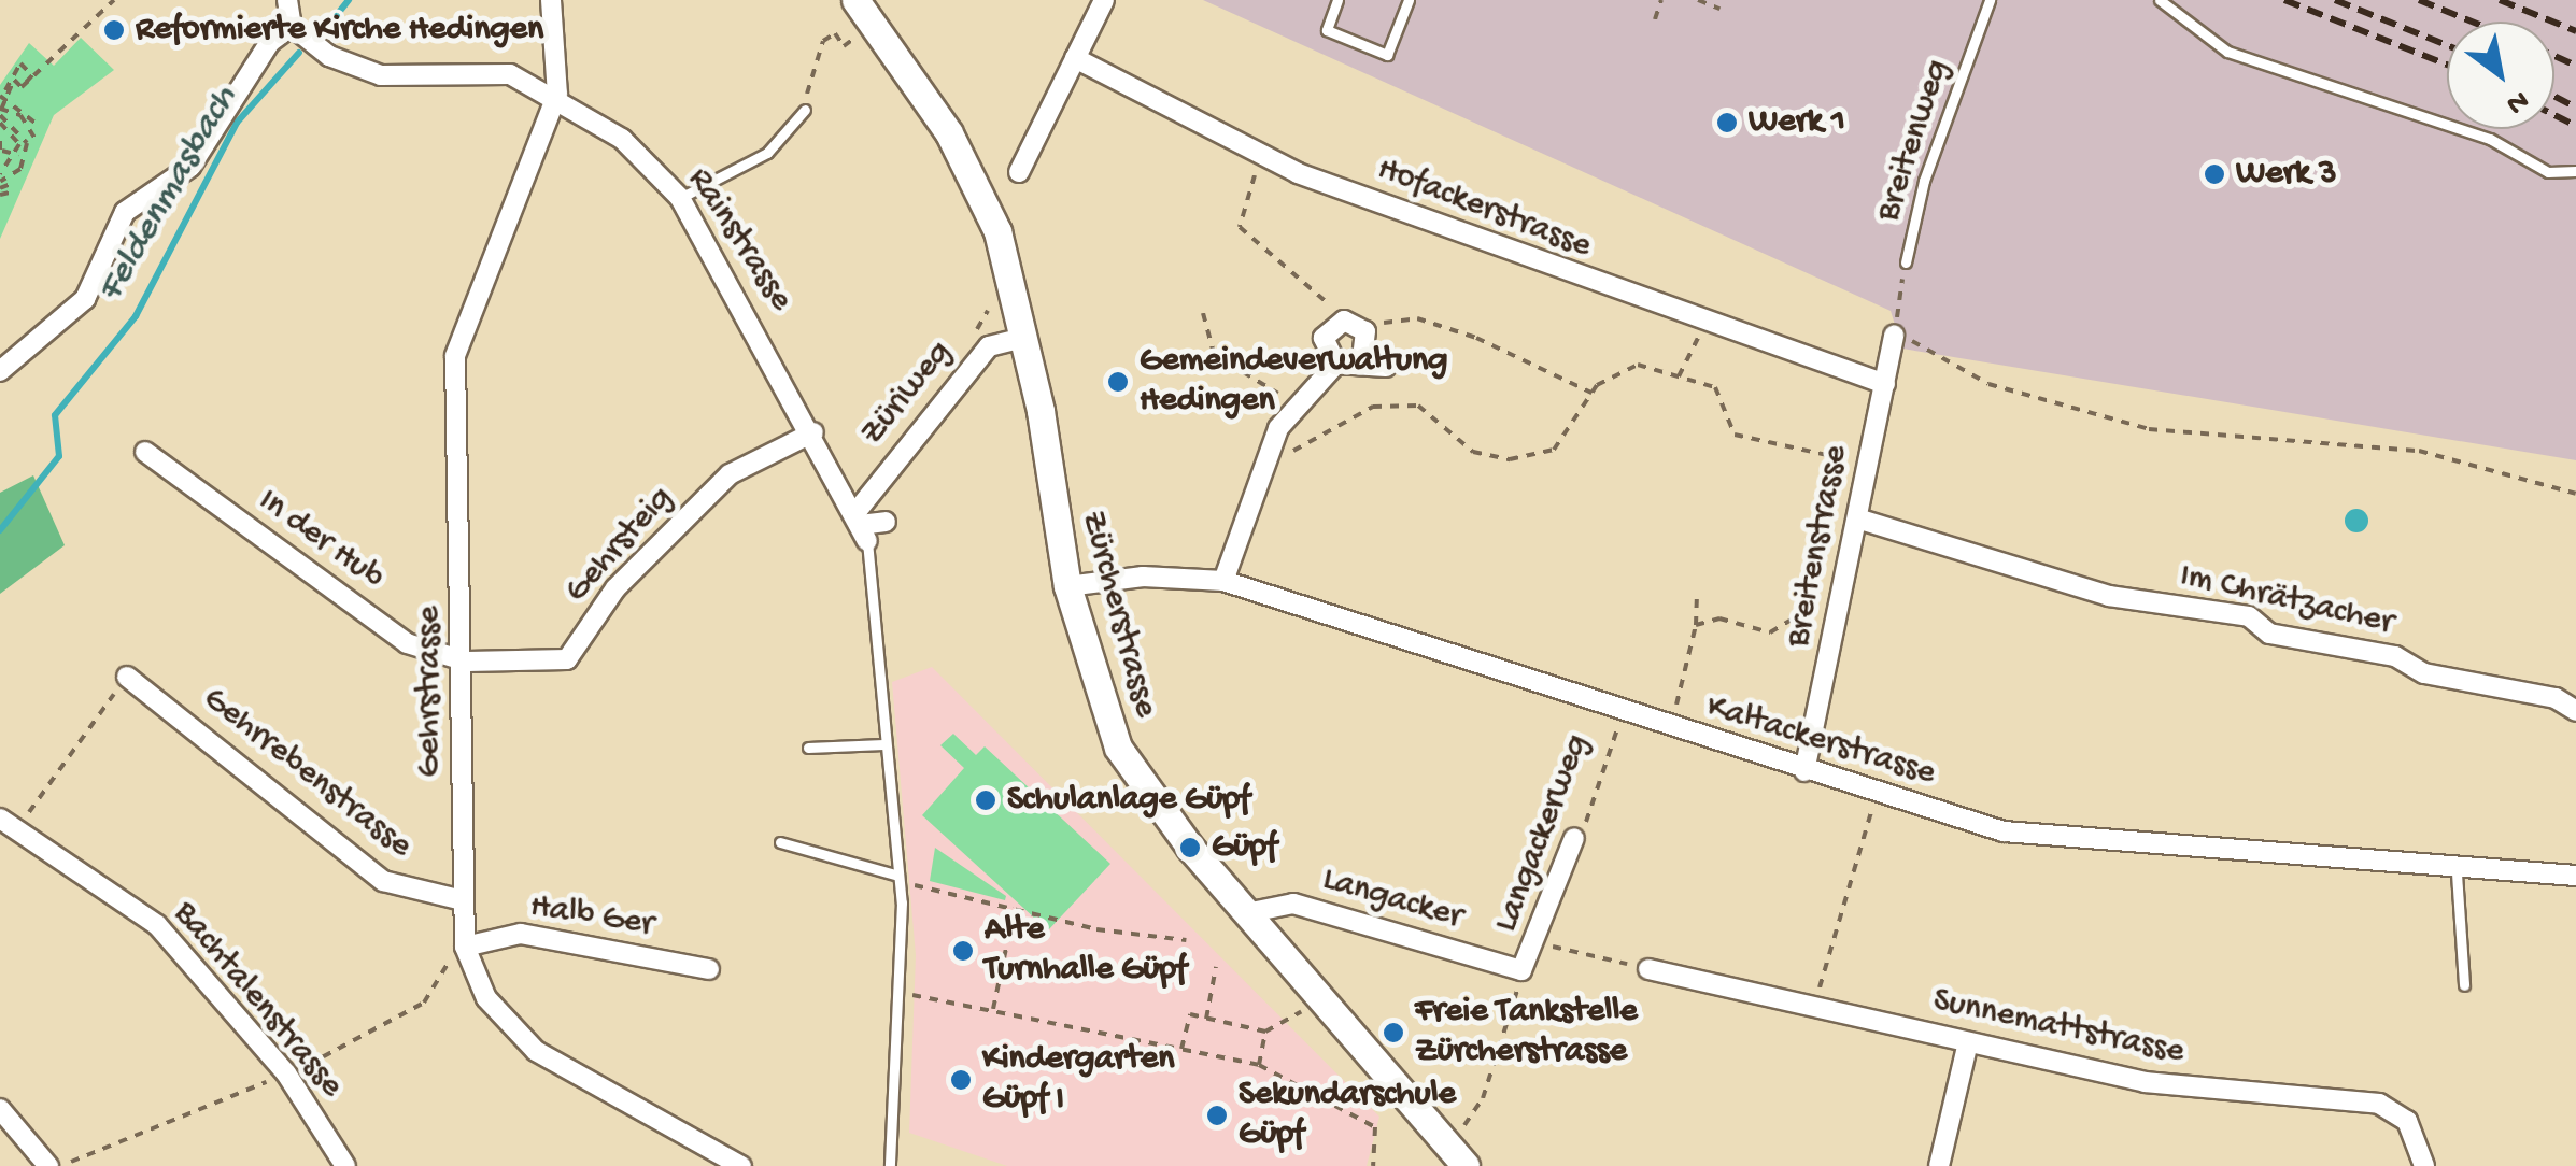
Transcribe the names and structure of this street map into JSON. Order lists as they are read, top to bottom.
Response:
{
  "streets": {
    "main road": ["Zürcherstrasse"],
    "street": [
      "Hofackerstrasse",
      "Rainstrasse",
      "Züriweg",
      "In der Hub",
      "Gehrsteig",
      "Breitenstrasse",
      "Im Chrätzacher",
      "Gehrstrasse",
      "Kaltackerstrasse",
      "Gehrrebenstrasse",
      "Langackerweg",
      "Langacker",
      "Halb Ger",
      "Bachtalenstrasse",
      "Sunnemattstrasse"
    ],
    "lane": ["Breitenweg"]
  },
  "crossings": [
    ["Hofackerstrasse", "Breitenstrasse"],
    ["Rainstrasse", "Züriweg"],
    ["Rainstrasse", "Gehrsteig"],
    ["Rainstrasse", "Gehrstrasse"],
    ["Züriweg", "Zürcherstrasse"],
    ["In der Hub", "Gehrsteig"],
    ["In der Hub", "Gehrstrasse"],
    ["Gehrsteig", "Gehrstrasse"],
    ["Breitenstrasse", "Im Chrätzacher"],
    ["Breitenstrasse", "Kaltackerstrasse"],
    ["Zürcherstrasse", "Kaltackerstrasse"],
    ["Zürcherstrasse", "Langacker"],
    ["Gehrstrasse", "Gehrrebenstrasse"],
    ["Gehrstrasse", "Halb Ger"],
    ["Langackerweg", "Langacker"]
  ],
  "water": ["Feldenmasbach"],
  "places": [
    "Reformierte Kirche Hedingen",
    "Werk 1",
    "Werk 3",
    "Gemeindeverwaltung Hedingen",
    "Schulanlage Güpf",
    "Güpf",
    "Alte Turnhalle Güpf",
    "Freie Tankstelle Zürcherstrasse",
    "Kindergarten Güpf I",
    "Sekundarschule Güpf"
  ],
  "north": "bottom right"
}
